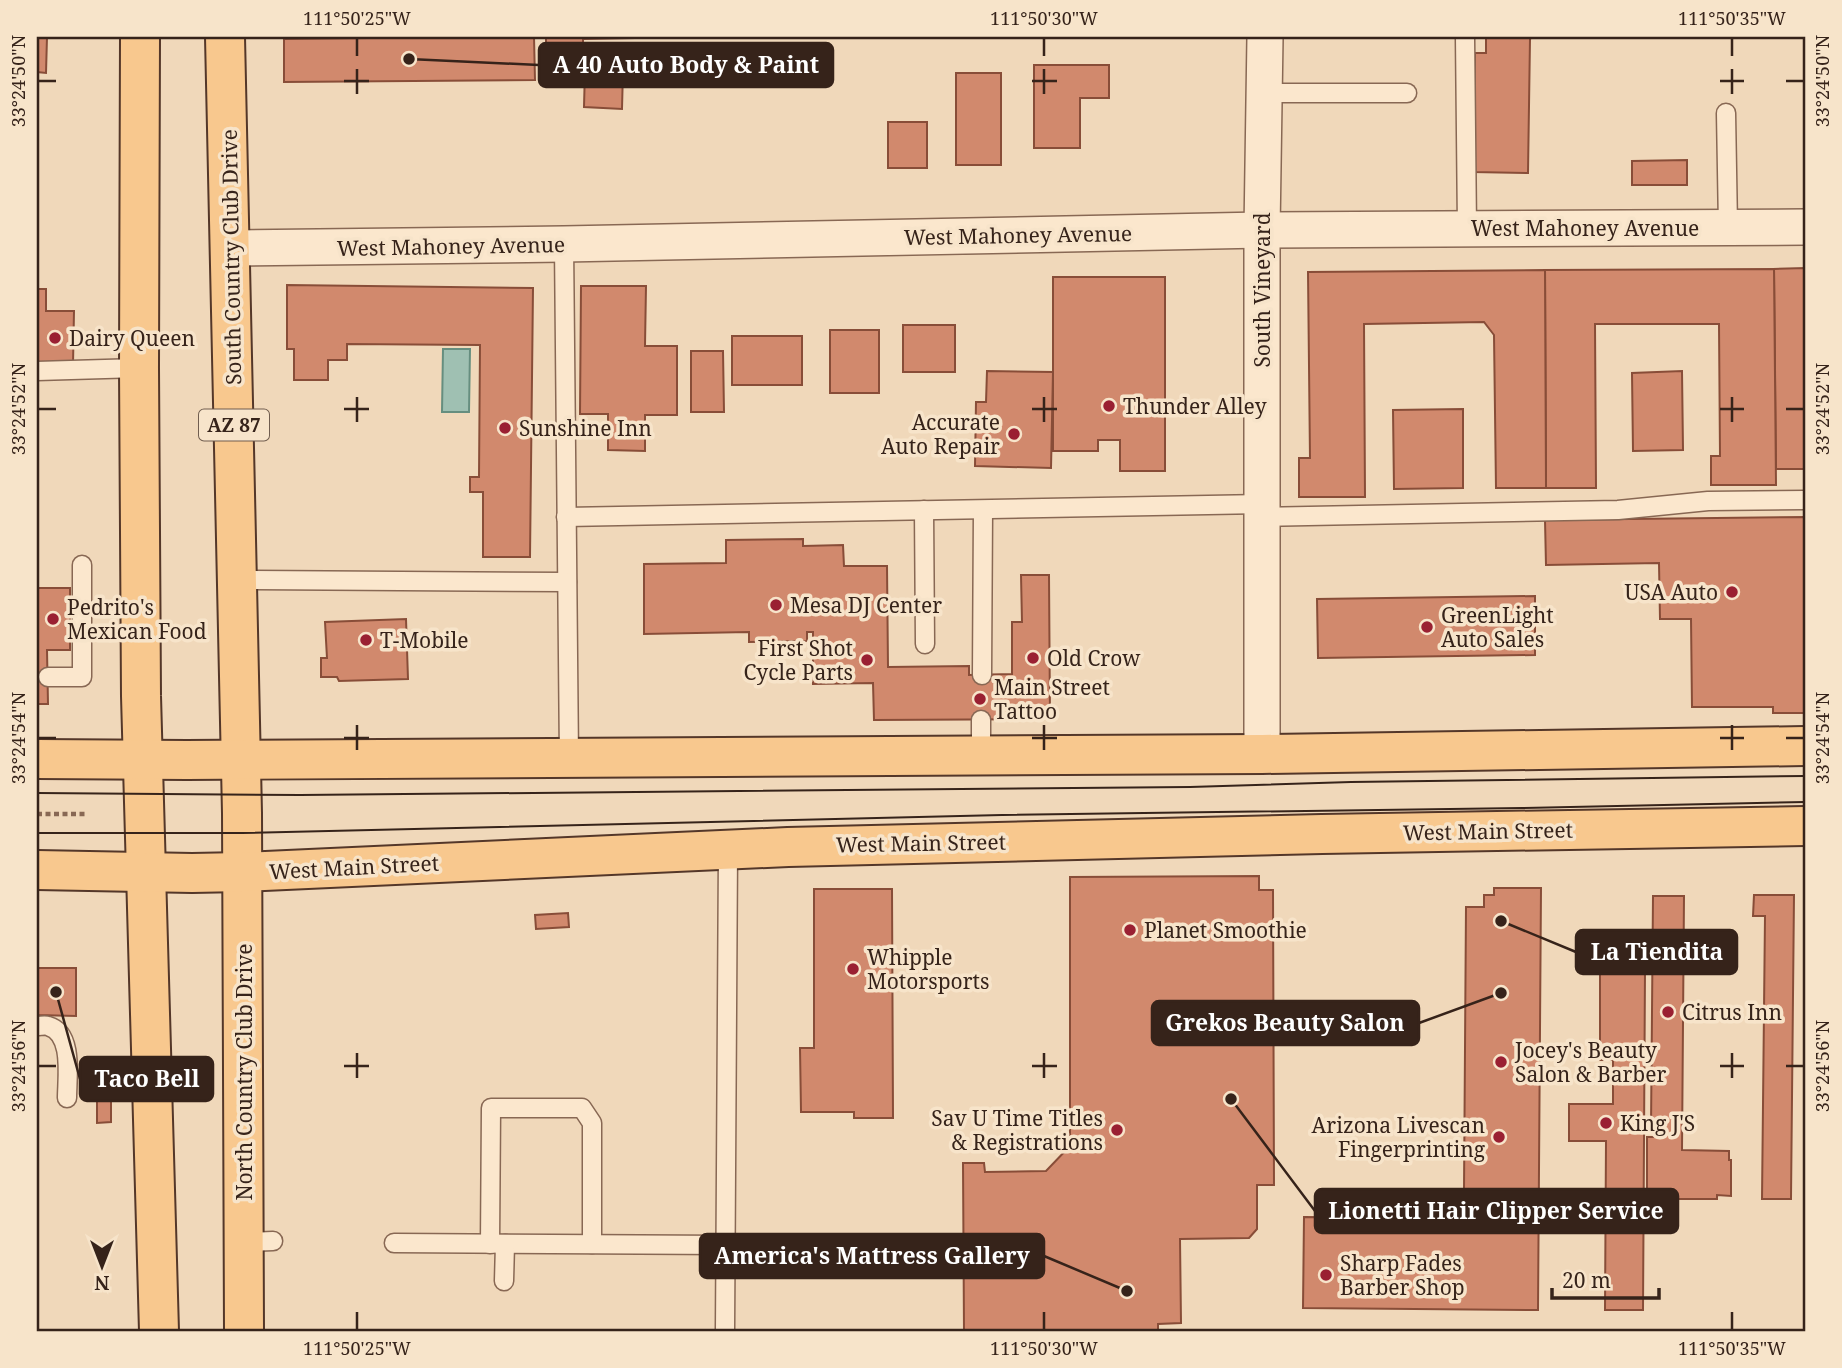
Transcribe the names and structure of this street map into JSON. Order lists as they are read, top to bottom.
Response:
{
  "streets": {
    "main road": [
      "South Country Club Drive",
      "AZ 87",
      "West Main Street",
      "North Country Club Drive"
    ],
    "street": ["West Mahoney Avenue", "South Vineyard"]
  },
  "crossings": [
    ["West Mahoney Avenue", "South Country Club Drive"],
    ["West Mahoney Avenue", "South Vineyard"],
    ["South Country Club Drive", "North Country Club Drive"],
    ["West Main Street", "North Country Club Drive"]
  ],
  "places": [
    "A 40 Auto Body & Paint",
    "Dairy Queen",
    "Thunder Alley",
    "Sunshine Inn",
    "Accurate Auto Repair",
    "USA Auto",
    "Mesa DJ Center",
    "Pedrito's Mexican Food",
    "GreenLight Auto Sales",
    "T-Mobile",
    "Old Crow",
    "First Shot Cycle Parts",
    "Main Street Tattoo",
    "La Tiendita",
    "Planet Smoothie",
    "Whipple Motorsports",
    "Taco Bell",
    "Grekos Beauty Salon",
    "Citrus Inn",
    "Jocey's Beauty Salon & Barber",
    "Lionetti Hair Clipper Service",
    "King J'S",
    "Sav U Time Titles & Registrations",
    "Arizona Livescan Fingerprinting",
    "Sharp Fades Barber Shop",
    "America's Mattress Gallery"
  ],
  "scale_bar": "20 m",
  "north": "bottom",
  "coordinates": [
    "111°50'25\"W",
    "111°50'30\"W",
    "111°50'35\"W",
    "33°24'50\"N",
    "33°24'52\"N",
    "33°24'54\"N",
    "33°24'56\"N"
  ]
}
